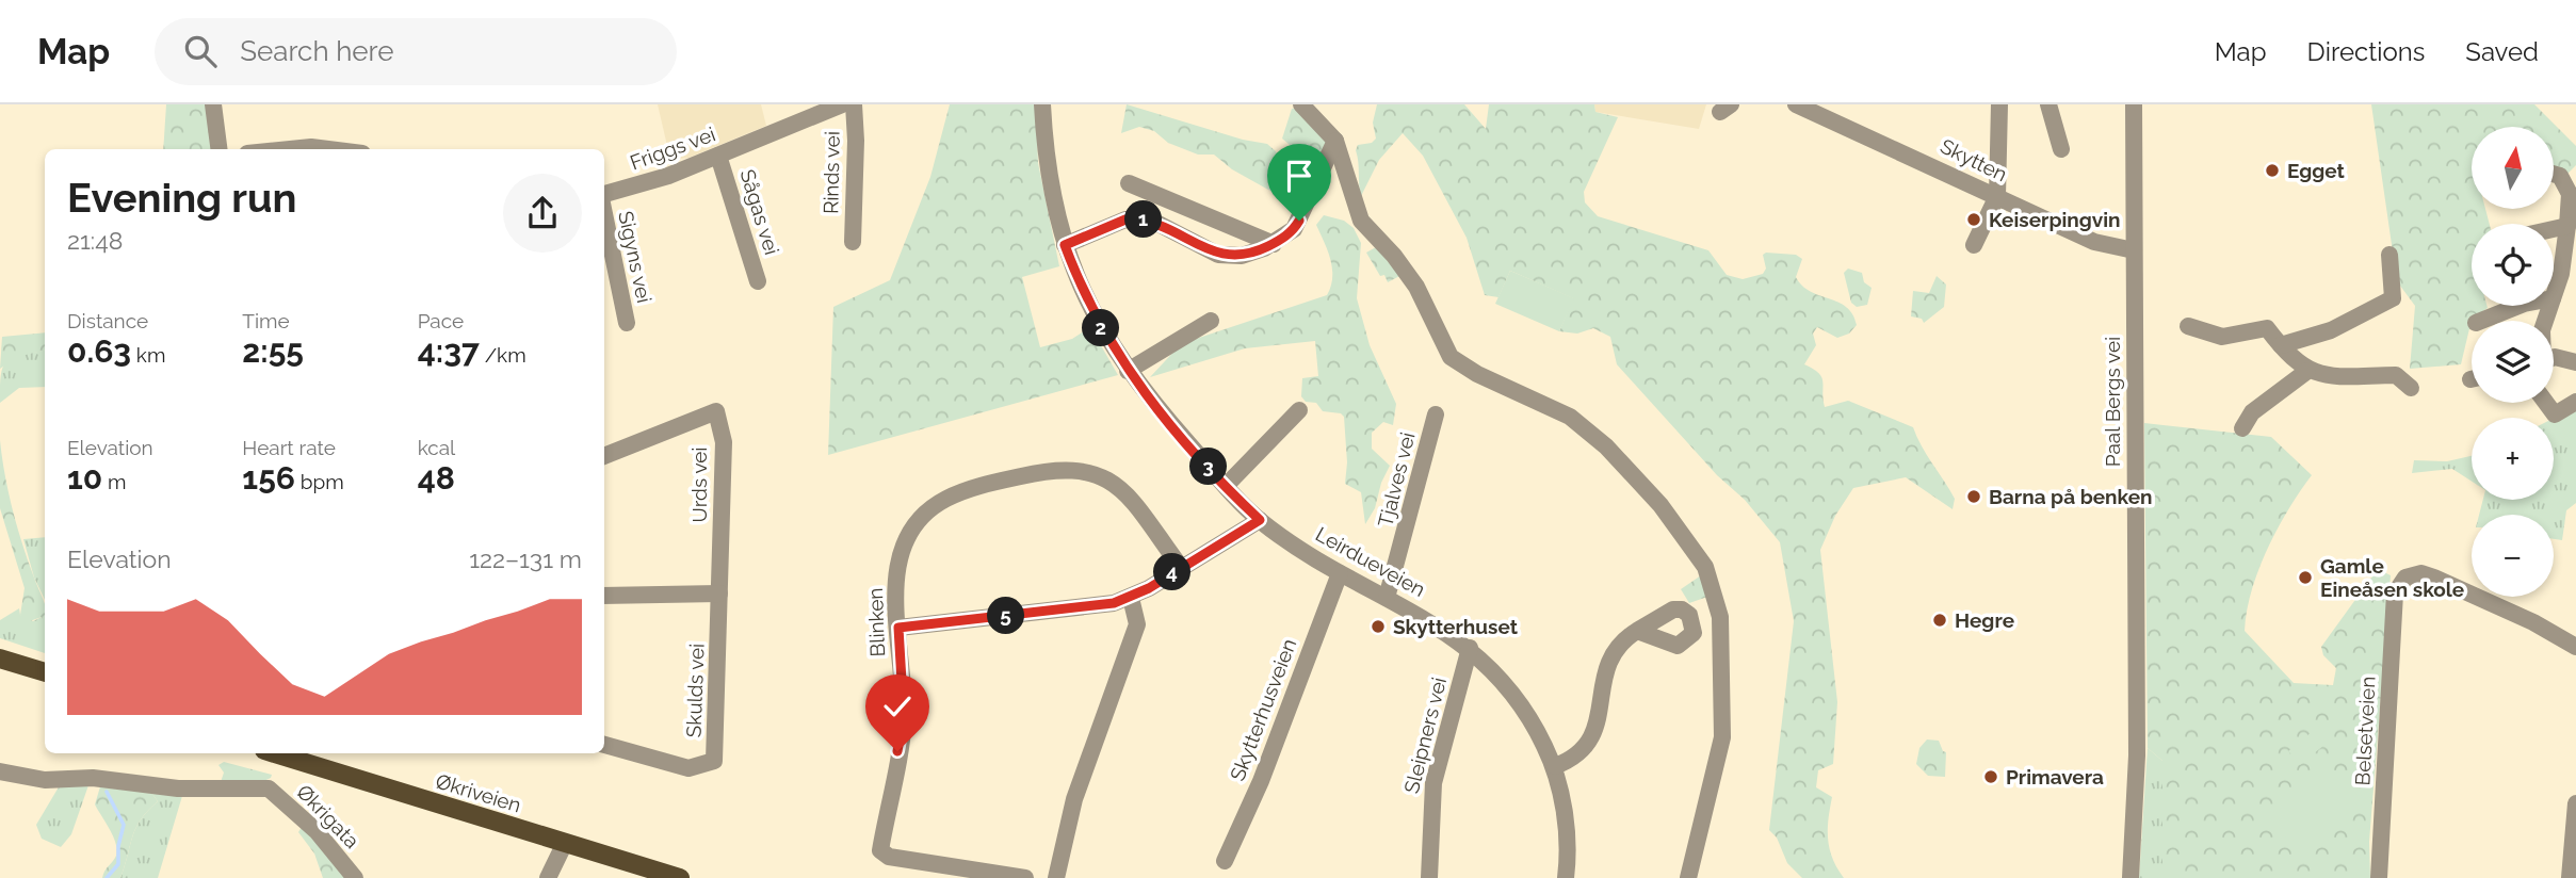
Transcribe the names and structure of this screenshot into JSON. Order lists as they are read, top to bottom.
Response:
{
  "streets": {
    "main road": ["Økriveien"],
    "street": [
      "Friggs vei",
      "Skytten",
      "Rinds vei",
      "Sågas vei",
      "Sigyns vei",
      "Paal Bergs vei",
      "Tjalves vei",
      "Urds vei",
      "Leirdueveien",
      "Blinken",
      "Skulds vei",
      "Skytterhusveien",
      "Belsetveien",
      "Sleipners vei",
      "Økrigata"
    ]
  },
  "crossings": [
    ["Friggs vei", "Sågas vei"],
    ["Skytten", "Paal Bergs vei"],
    ["Tjalves vei", "Leirdueveien"],
    ["Urds vei", "Skulds vei"],
    ["Leirdueveien", "Skytterhusveien"],
    ["Leirdueveien", "Sleipners vei"]
  ],
  "places": [
    "Egget",
    "Keiserpingvin",
    "Barna på benken",
    "Gamle Eineåsen skole",
    "Hegre",
    "Skytterhuset",
    "Primavera"
  ],
  "north": "top",
  "page": {
    "header": "Map",
    "search": "Search here",
    "nav": ["Map", "Directions", "Saved"],
    "map_buttons": ["+", "−"],
    "heading": ["Evening run", "21:48"],
    "pins": [
      "1",
      "2",
      "3",
      "4",
      "5"
    ],
    "stats": [
      ["Distance", "0.63 km"],
      ["Time", "2:55"],
      ["Pace", "4:37 /km"],
      ["Elevation", "10 m"],
      ["Heart rate", "156 bpm"],
      ["kcal", "48"]
    ],
    "chart": ["Elevation", "122–131 m"]
  }
}
